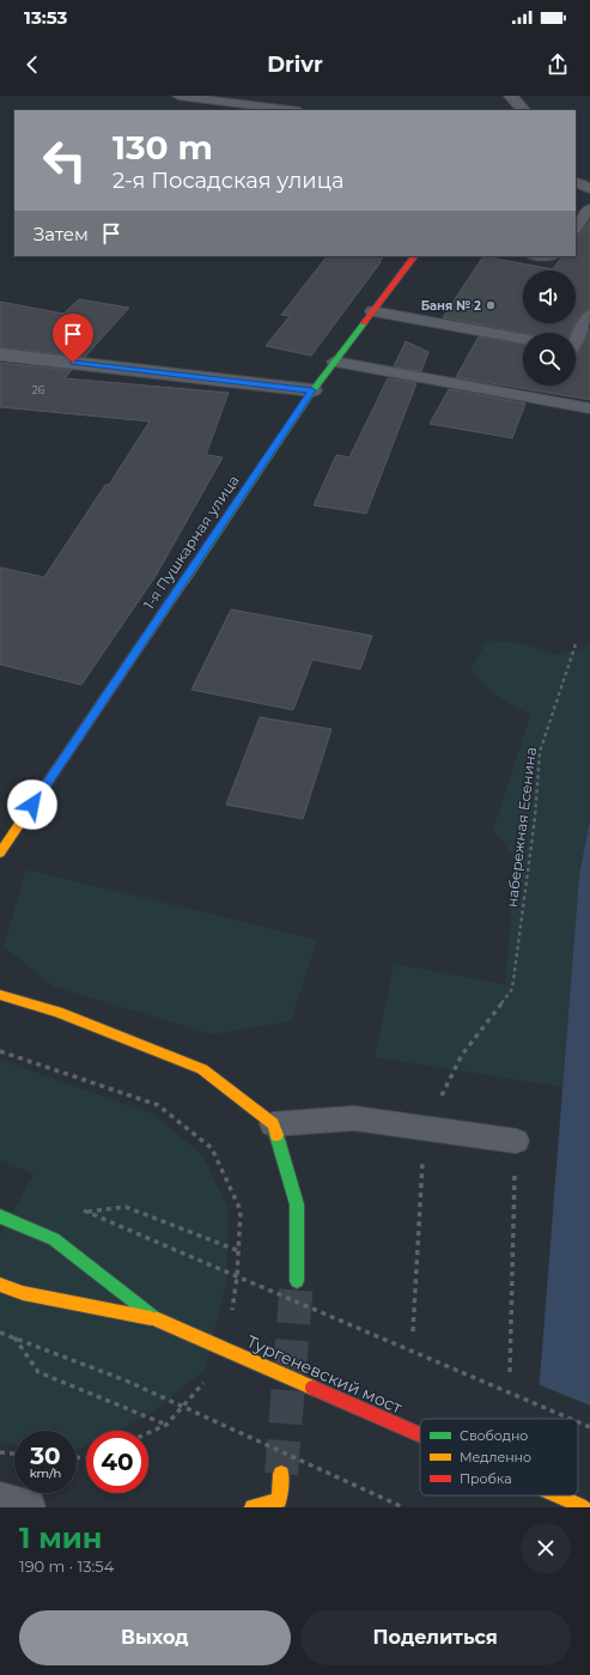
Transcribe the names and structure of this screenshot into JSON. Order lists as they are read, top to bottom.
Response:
{
  "streets": {
    "street": ["1-я Пушкарная улица", "Тургеневский мост"],
    "path": ["набережная Есенина"]
  },
  "places": ["Баня № 2"],
  "house_numbers": ["26"],
  "legend": ["Свободно", "Медленно", "Пробка"],
  "page": {
    "status": "13:53",
    "header": "Drivr",
    "turn": ["130 m", "2-я Посадская улица"],
    "then": "Затем",
    "speed": "30 km/h",
    "limit": "40",
    "heading": ["1 мин", "190 m · 13:54"],
    "buttons": ["Выход", "Поделиться"]
  }
}
